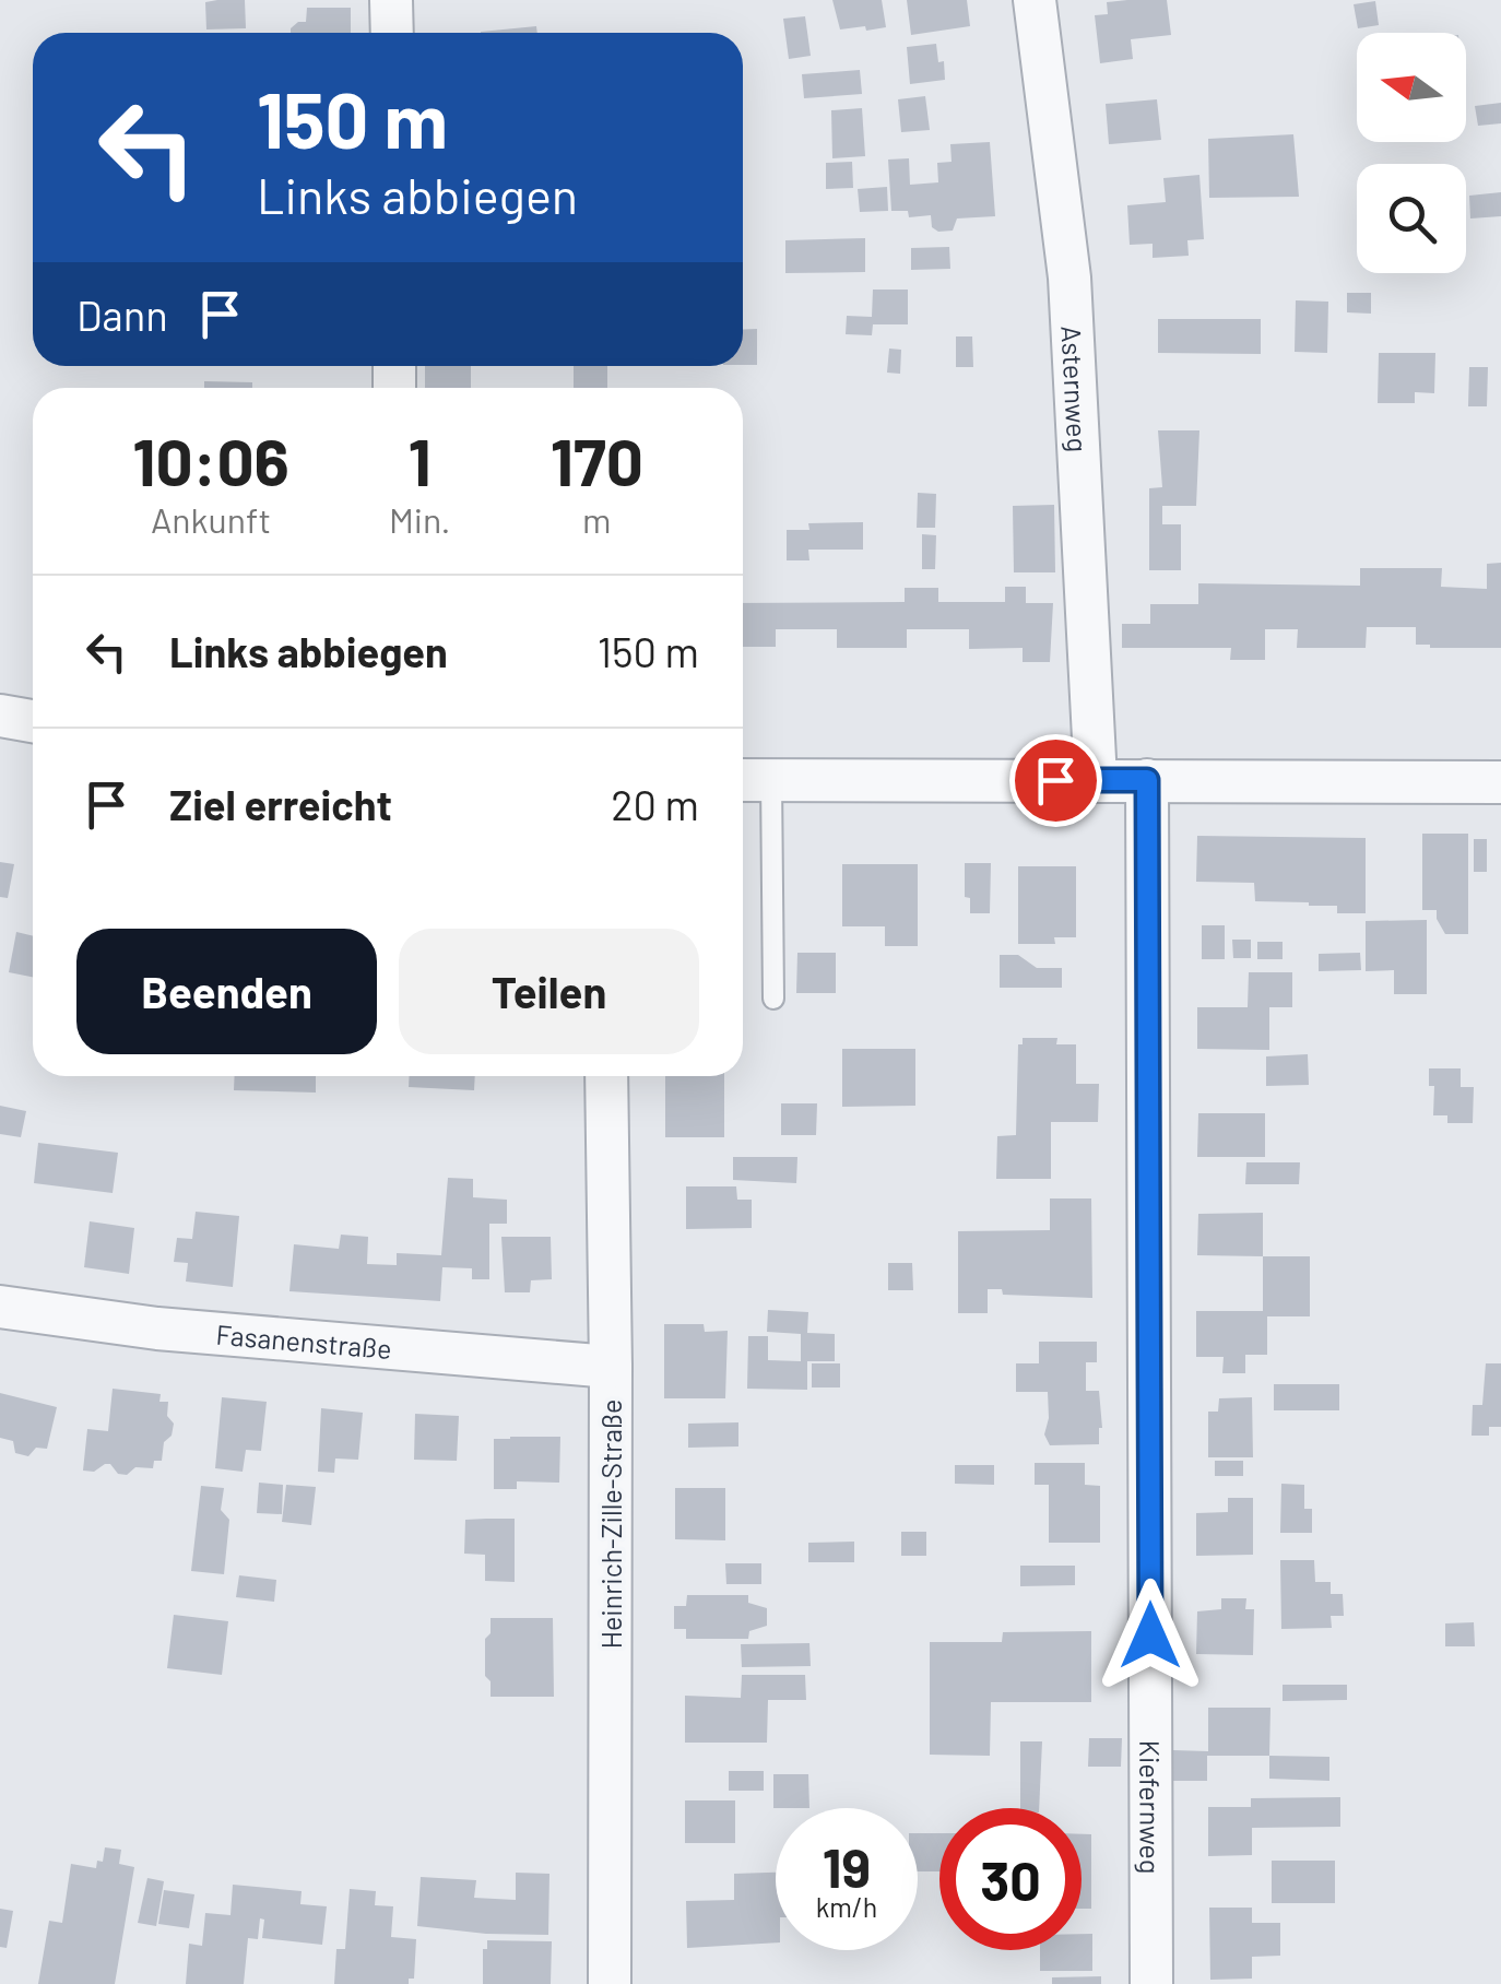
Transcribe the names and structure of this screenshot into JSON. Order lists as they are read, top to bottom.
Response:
{
  "streets": {
    "street": [
      "Asternweg",
      "Fasanenstraße",
      "Heinrich-Zille-Straße",
      "Kiefernweg"
    ]
  },
  "crossings": [
    ["Fasanenstraße", "Heinrich-Zille-Straße"]
  ],
  "north": "left",
  "page": {
    "turn": ["150 m", "Links abbiegen"],
    "then": "Dann",
    "eta": [
      "10:06",
      "Ankunft",
      "1",
      "Min.",
      "170",
      "m"
    ],
    "list": [
      {
        "name": "Links abbiegen",
        "value": "150 m"
      },
      {
        "name": "Ziel erreicht",
        "value": "20 m"
      }
    ],
    "buttons": ["Beenden", "Teilen"],
    "speed": "19 km/h",
    "limit": "30"
  }
}
